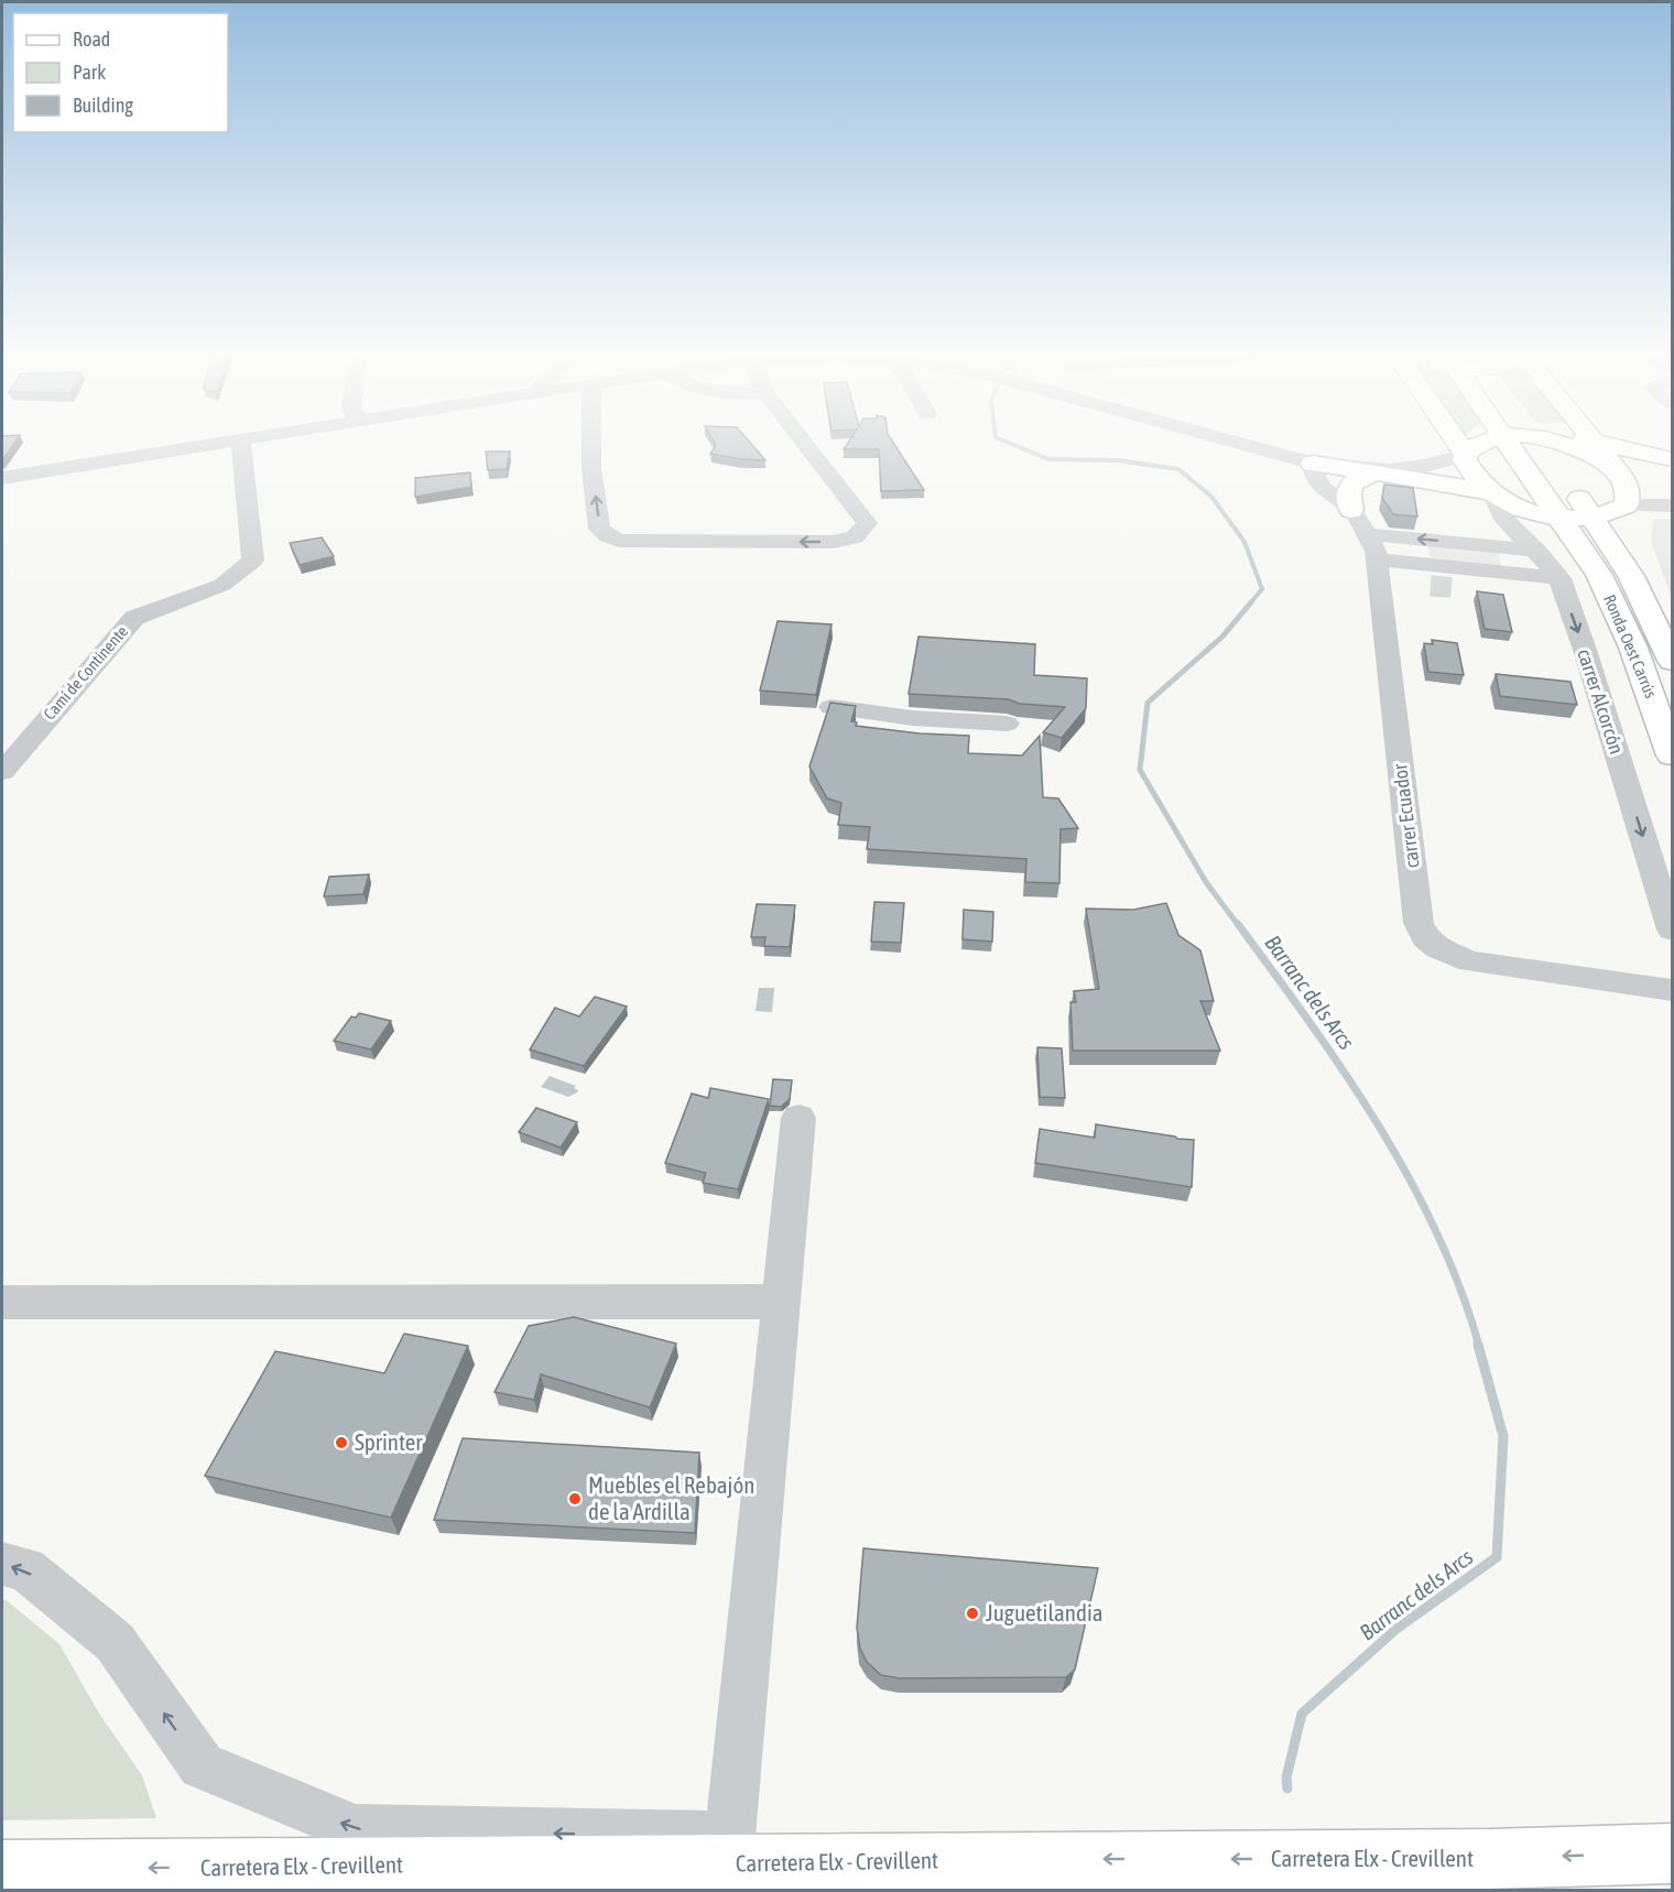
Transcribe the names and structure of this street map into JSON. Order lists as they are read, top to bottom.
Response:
{
  "streets": {
    "main road": ["Ronda Oest Carrús", "Carretera Elx - Crevillent"],
    "street": ["Camí de Continente", "carrer Alcorcón", "carrer Ecuador"]
  },
  "crossings": [
    ["Ronda Oest Carrús", "carrer Alcorcón"]
  ],
  "one_way": ["carrer Alcorcón", "Carretera Elx - Crevillent"],
  "water": ["Barranc dels Arcs"],
  "places": ["Sprinter", "Muebles el Rebajón de la Ardilla", "Juguetilandia"],
  "legend": ["Road", "Park", "Building"]
}
